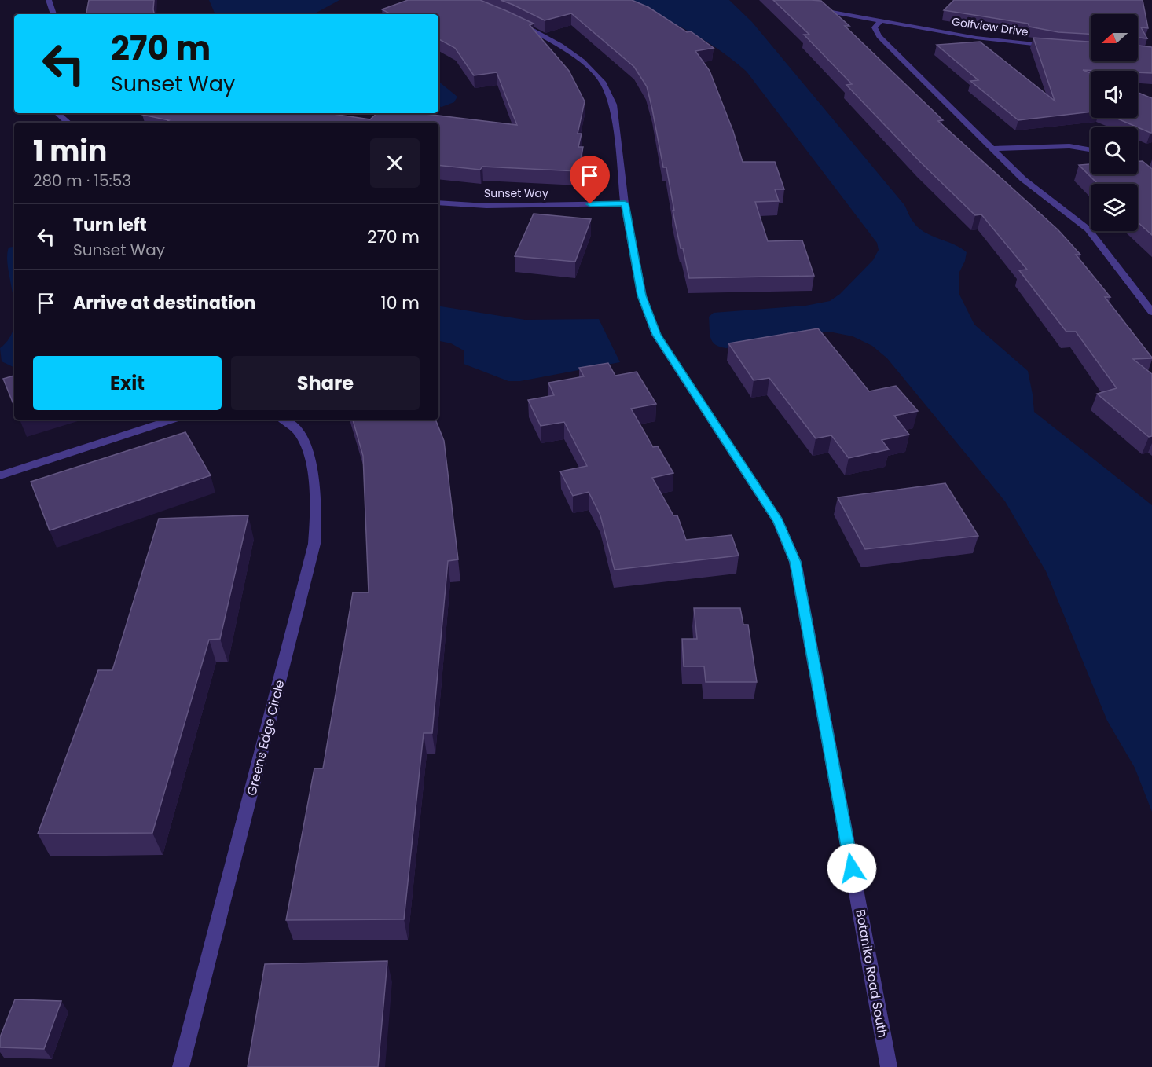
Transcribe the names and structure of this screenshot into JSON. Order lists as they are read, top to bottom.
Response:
{
  "streets": {
    "street": [
      "Golfview Drive",
      "Sunset Way",
      "Greens Edge Circle",
      "Botaniko Road South"
    ]
  },
  "crossings": [
    ["Sunset Way", "Botaniko Road South"]
  ],
  "north": "left",
  "page": {
    "turn": ["270 m", "Sunset Way"],
    "heading": ["1 min", "280 m · 15:53"],
    "list": [
      {
        "name": "Turn left",
        "note": "Sunset Way",
        "value": "270 m"
      },
      {
        "name": "Arrive at destination",
        "value": "10 m"
      }
    ],
    "buttons": ["Exit", "Share"]
  }
}
